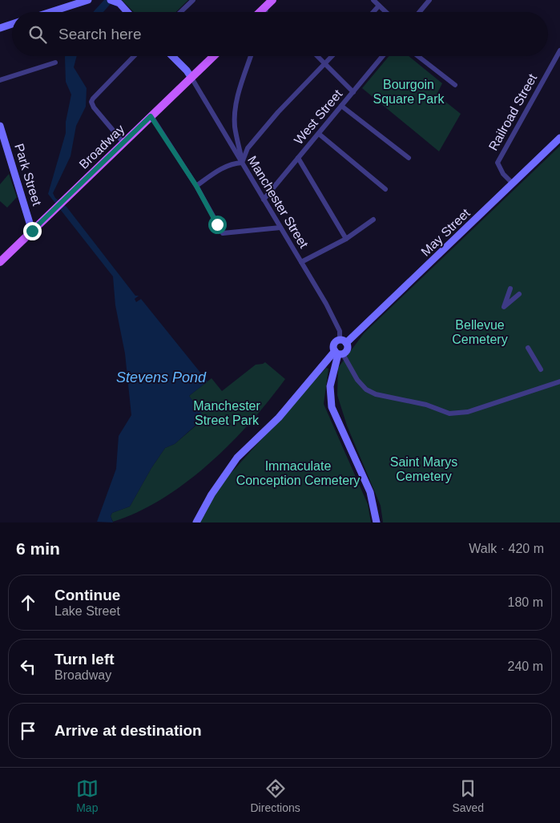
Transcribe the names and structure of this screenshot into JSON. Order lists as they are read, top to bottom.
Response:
{
  "streets": {
    "main road": ["Broadway", "Park Street", "May Street"],
    "street": ["Railroad Street", "West Street", "Manchester Street"]
  },
  "crossings": [
    ["Railroad Street", "May Street"],
    ["West Street", "Manchester Street"],
    ["Broadway", "Park Street"],
    ["Broadway", "Manchester Street"],
    ["Manchester Street", "May Street"]
  ],
  "water": ["Stevens Pond"],
  "parks": [
    "Bourgoin Square Park",
    "Bellevue Cemetery",
    "Manchester Street Park",
    "Saint Marys Cemetery",
    "Immaculate Conception Cemetery"
  ],
  "page": {
    "search": "Search here",
    "heading": ["6 min", "Walk · 420 m"],
    "list": [
      ["Continue", "Lake Street", "180 m"],
      ["Turn left", "Broadway", "240 m"],
      "Arrive at destination"
    ],
    "nav": ["Map", "Directions", "Saved"]
  }
}
